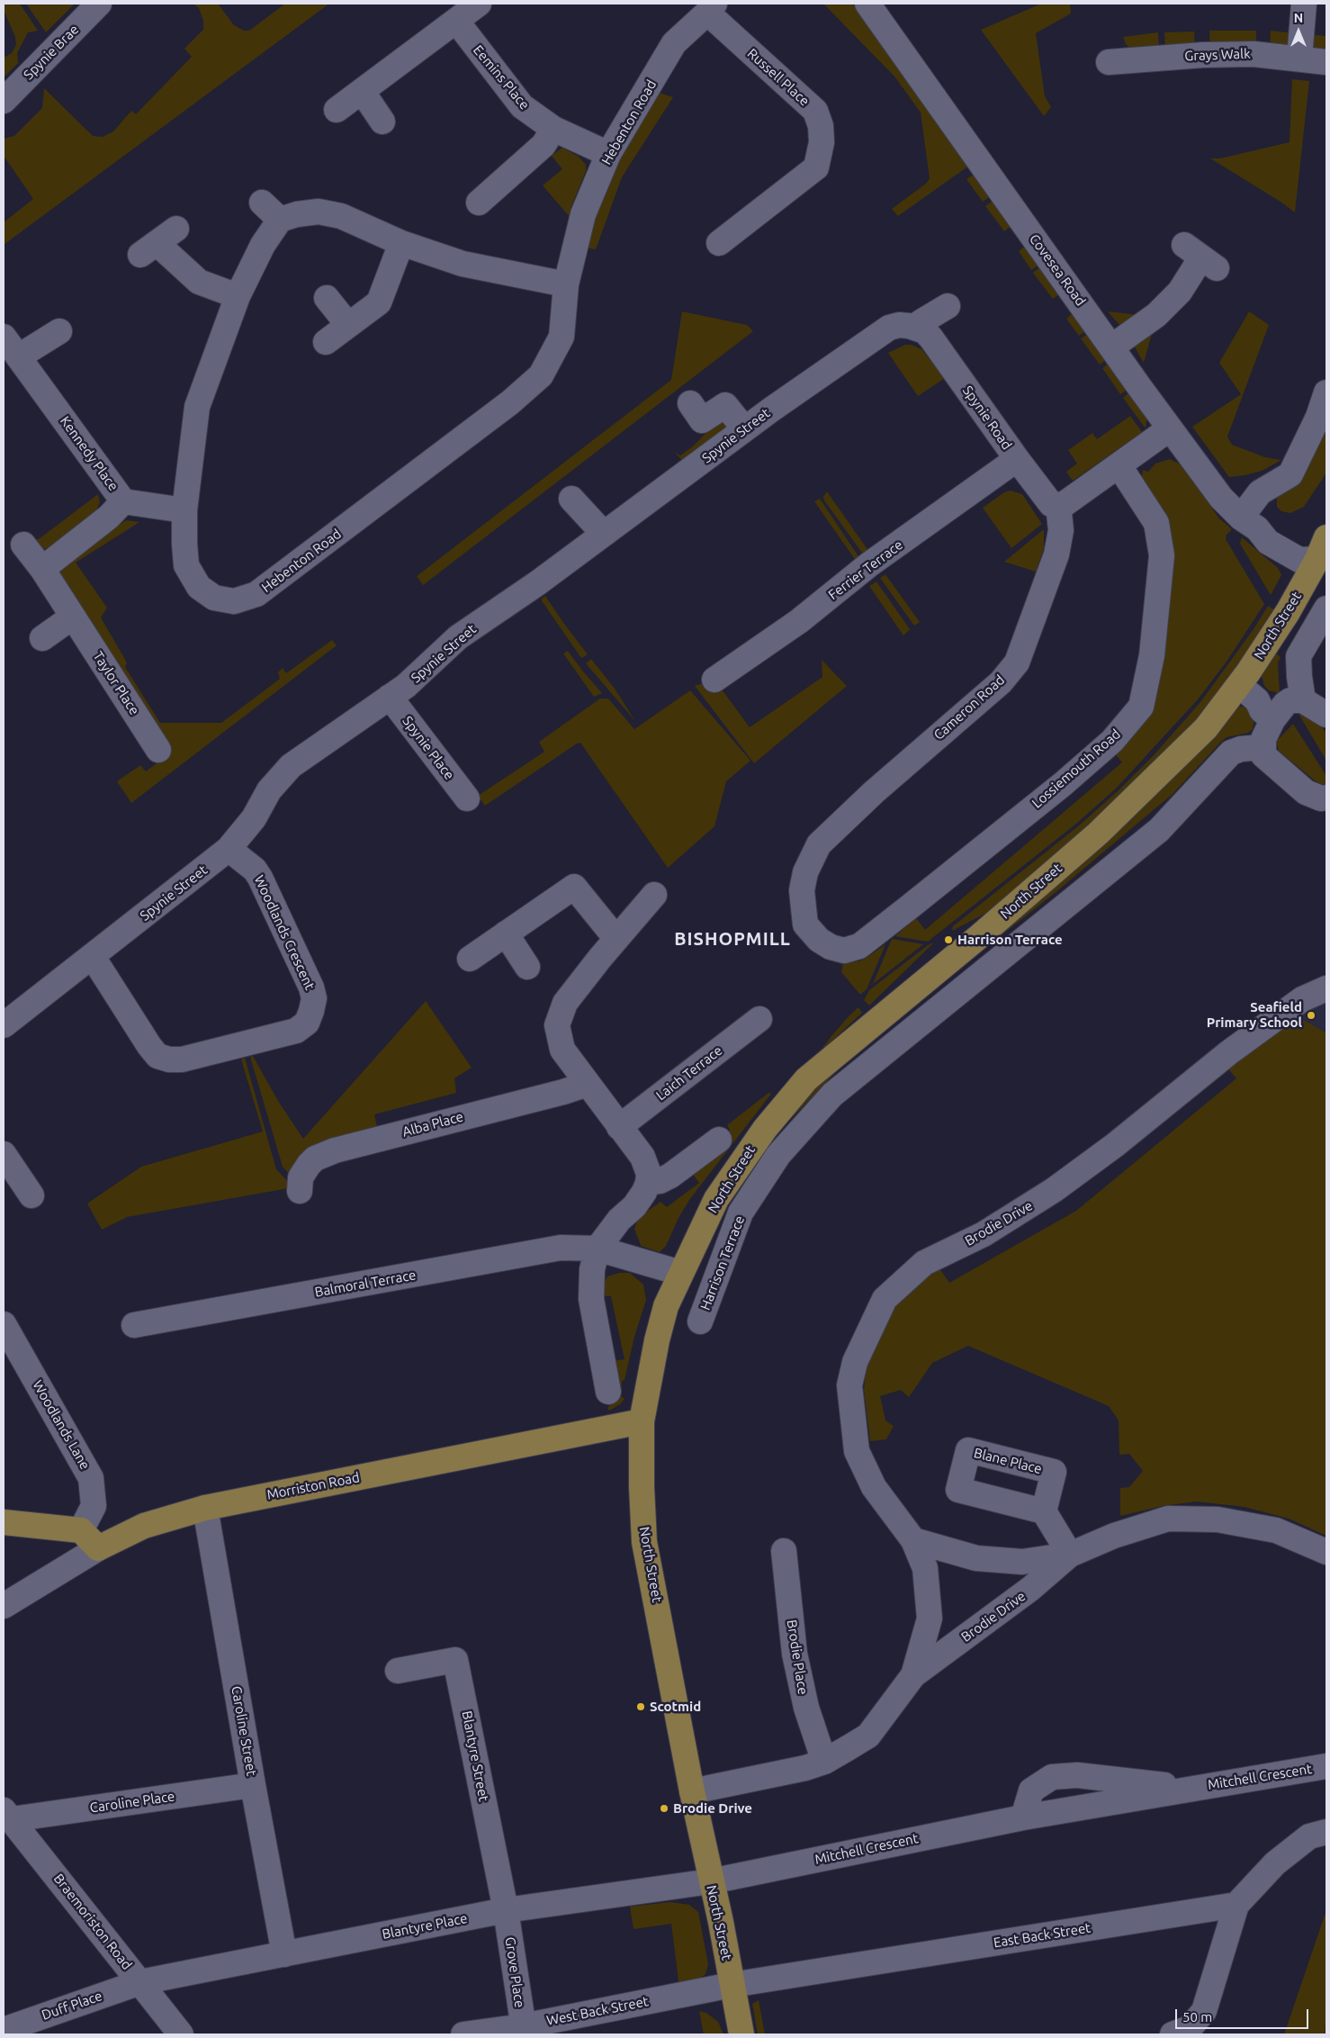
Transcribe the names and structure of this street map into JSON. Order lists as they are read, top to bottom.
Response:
{
  "streets": {
    "main road": ["North Street", "Morriston Road"],
    "street": [
      "Spynie Brae",
      "Grays Walk",
      "Eemins Place",
      "Russell Place",
      "Hebenton Road",
      "Covesea Road",
      "Spynie Road",
      "Spynie Street",
      "Kennedy Place",
      "Ferrier Terrace",
      "Taylor Place",
      "Cameron Road",
      "Spynie Place",
      "Lossiemouth Road",
      "Woodlands Crescent",
      "Laich Terrace",
      "Alba Place",
      "Brodie Drive",
      "Harrison Terrace",
      "Balmoral Terrace",
      "Woodlands Lane",
      "Brodie Place",
      "Caroline Street",
      "Blantyre Street",
      "Mitchell Crescent",
      "Caroline Place",
      "Braemoriston Road",
      "Blantyre Place",
      "East Back Street",
      "Grove Place",
      "Duff Place",
      "West Back Street"
    ]
  },
  "crossings": [
    ["Eemins Place", "Hebenton Road"],
    ["Russell Place", "Hebenton Road"],
    ["Hebenton Road", "Kennedy Place"],
    ["Covesea Road", "North Street"],
    ["Spynie Road", "Spynie Street"],
    ["Spynie Road", "Ferrier Terrace"],
    ["Spynie Road", "Cameron Road"],
    ["Spynie Street", "Spynie Place"],
    ["Spynie Street", "Woodlands Crescent"],
    ["North Street", "Brodie Drive"],
    ["North Street", "Balmoral Terrace"],
    ["North Street", "Morriston Road"],
    ["North Street", "Mitchell Crescent"],
    ["North Street", "Blantyre Place"],
    ["North Street", "East Back Street"],
    ["North Street", "West Back Street"],
    ["Cameron Road", "Lossiemouth Road"],
    ["Brodie Drive", "Brodie Place"],
    ["Morriston Road", "Caroline Street"],
    ["Caroline Street", "Caroline Place"],
    ["Caroline Street", "Blantyre Place"],
    ["Blantyre Street", "Blantyre Place"],
    ["Blantyre Street", "Grove Place"],
    ["Mitchell Crescent", "Blantyre Place"],
    ["Caroline Place", "Braemoriston Road"],
    ["Braemoriston Road", "Blantyre Place"],
    ["Braemoriston Road", "Duff Place"],
    ["Blantyre Place", "Grove Place"],
    ["Blantyre Place", "Duff Place"],
    ["East Back Street", "West Back Street"],
    ["Grove Place", "West Back Street"]
  ],
  "districts": ["BISHOPMILL"],
  "places": [
    "Harrison Terrace",
    "Seafield Primary School",
    "Scotmid",
    "Brodie Drive"
  ],
  "scale_bar": "50 m",
  "north": "top"
}
